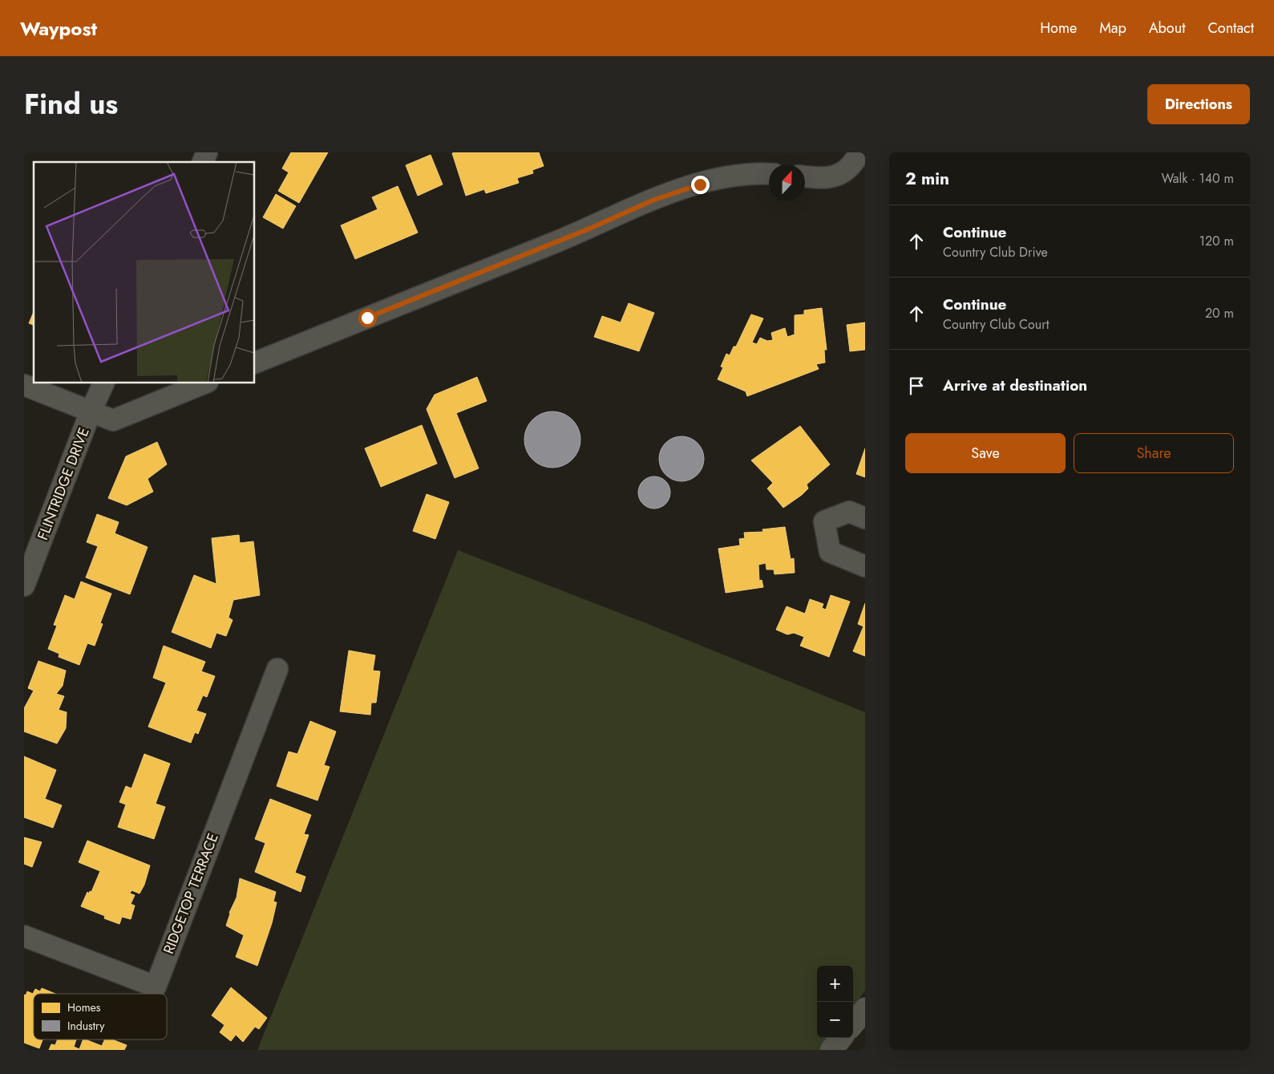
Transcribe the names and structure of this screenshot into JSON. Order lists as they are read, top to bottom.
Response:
{
  "streets": {
    "street": ["FLINTRIDGE DRIVE", "RIDGETOP TERRACE"]
  },
  "legend": ["Homes", "Industry"],
  "north": "top",
  "page": {
    "header": "Waypost",
    "nav": [
      "Home",
      "Map",
      "About",
      "Contact"
    ],
    "title": "Find us",
    "buttons": [
      "Directions",
      ["Save", "Share"]
    ],
    "heading": ["2 min", "Walk · 140 m"],
    "list": [
      ["Continue", "Country Club Drive", "120 m"],
      ["Continue", "Country Club Court", "20 m"],
      "Arrive at destination"
    ],
    "map_buttons": ["+", "−"]
  }
}
